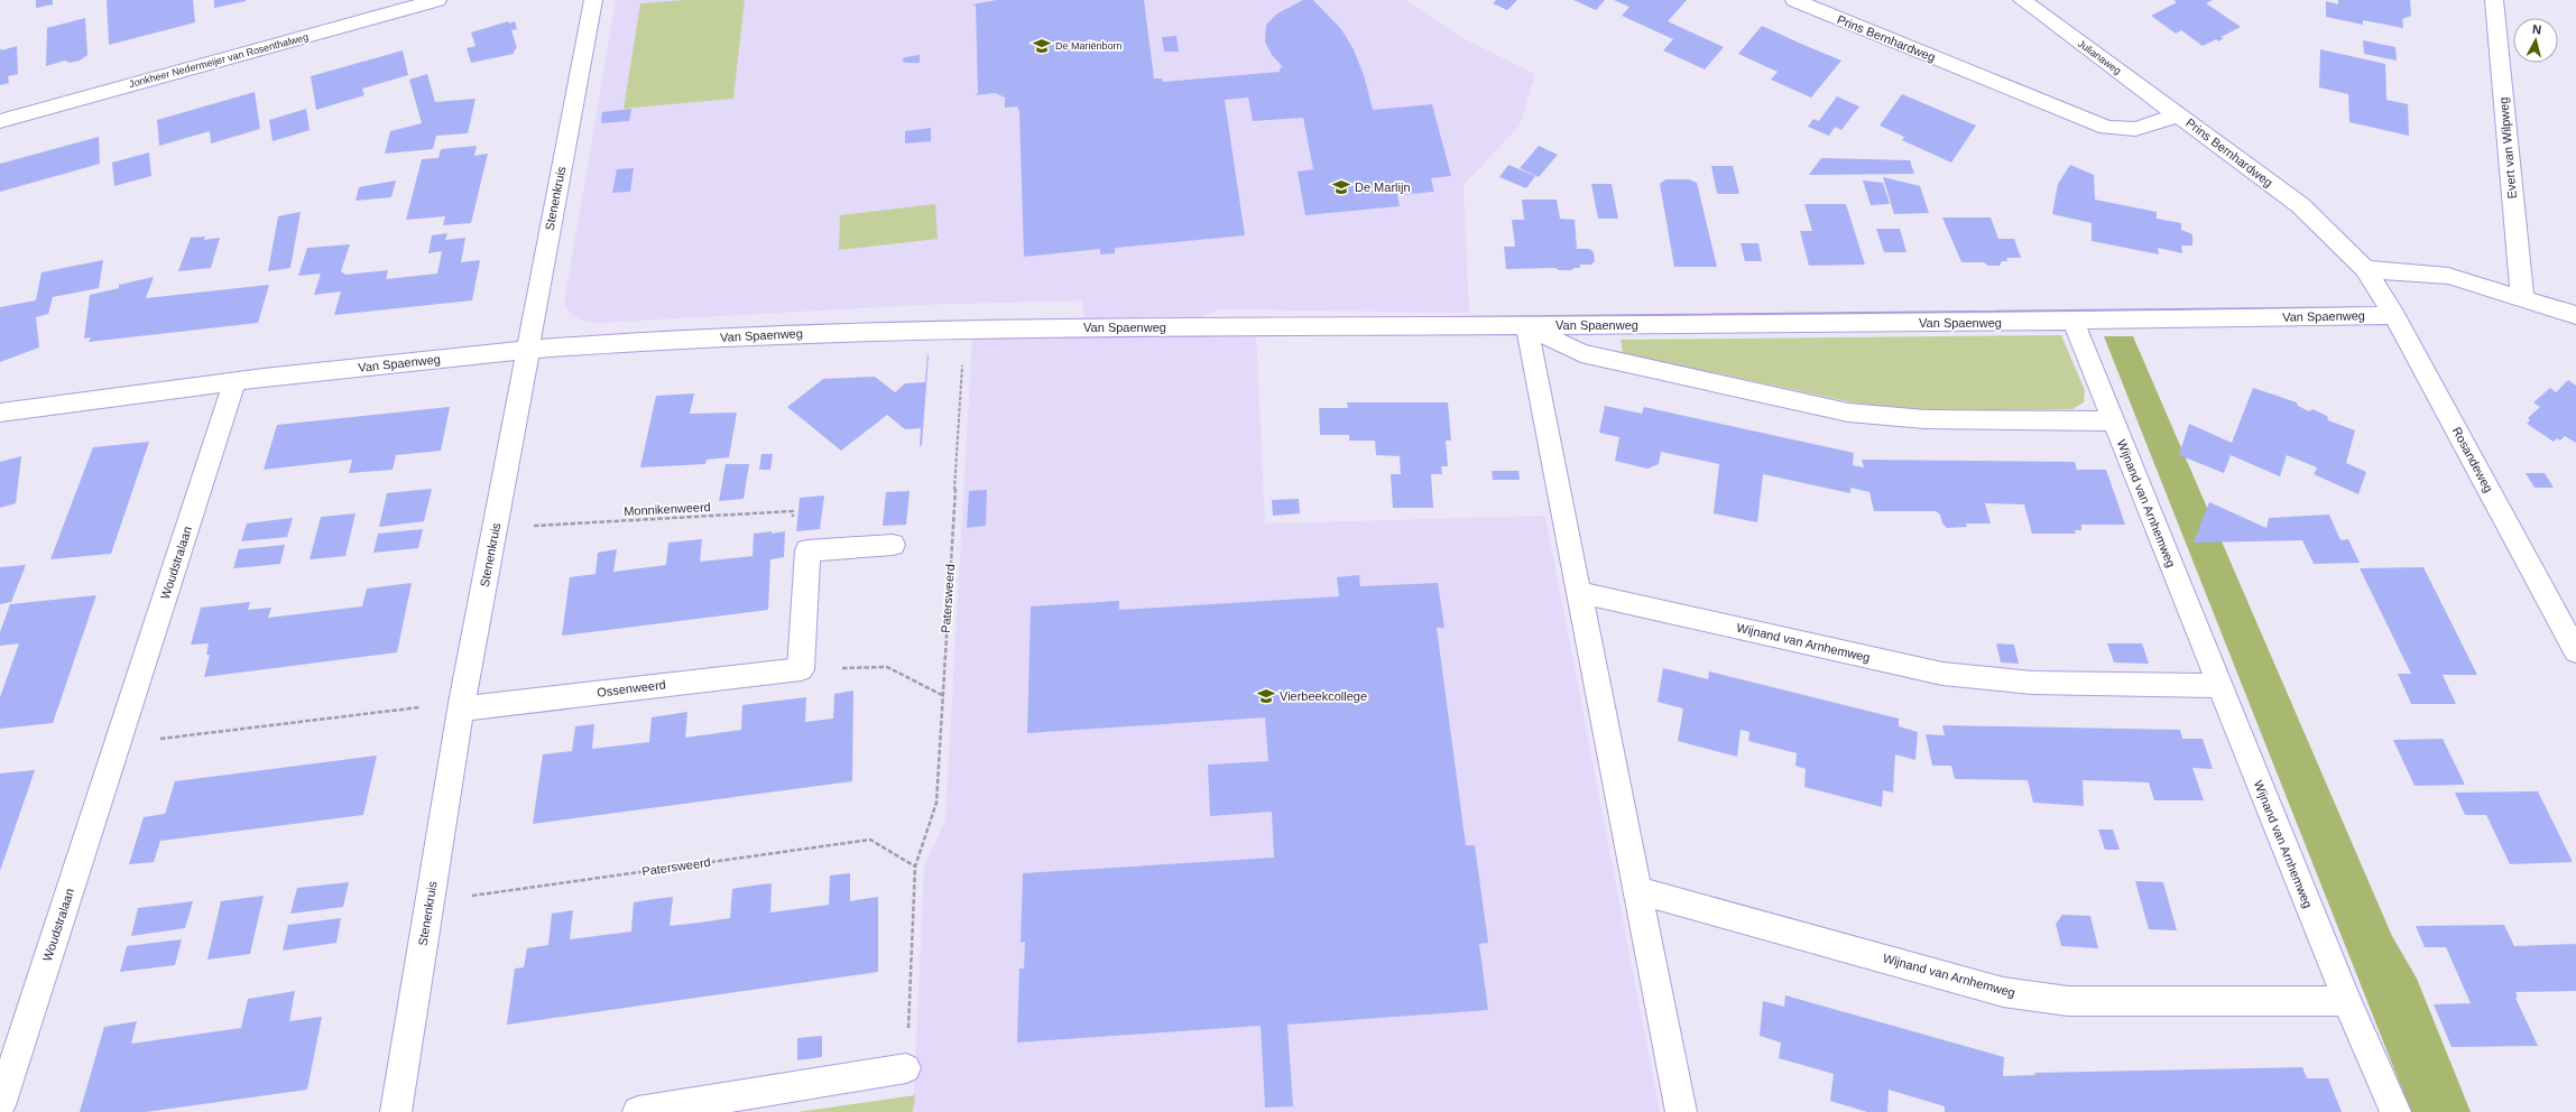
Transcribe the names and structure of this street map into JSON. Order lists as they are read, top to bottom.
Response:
{
  "streets": {
    "street": [
      "Prins Bernhardweg",
      "Julianaweg",
      "Jonkheer Nedermeijer van Rosenthalweg",
      "Evert van Wilpweg",
      "Stenenkruis",
      "Van Spaenweg",
      "Rosandeweg",
      "Wijnand van Arnhemweg",
      "Woudstralaan",
      "Ossenweerd"
    ],
    "path": ["Monnikenweerd", "Patersweerd"]
  },
  "crossings": [
    ["Prins Bernhardweg", "Julianaweg"],
    ["Prins Bernhardweg", "Rosandeweg"],
    ["Stenenkruis", "Van Spaenweg"],
    ["Stenenkruis", "Monnikenweerd"],
    ["Stenenkruis", "Patersweerd"],
    ["Stenenkruis", "Ossenweerd"],
    ["Van Spaenweg", "Rosandeweg"],
    ["Van Spaenweg", "Wijnand van Arnhemweg"],
    ["Van Spaenweg", "Woudstralaan"],
    ["Van Spaenweg", "Patersweerd"]
  ],
  "places": {
    "school or university": ["De Mariënborn", "De Marlijn", "Vierbeekcollege"]
  },
  "north": "top"
}
